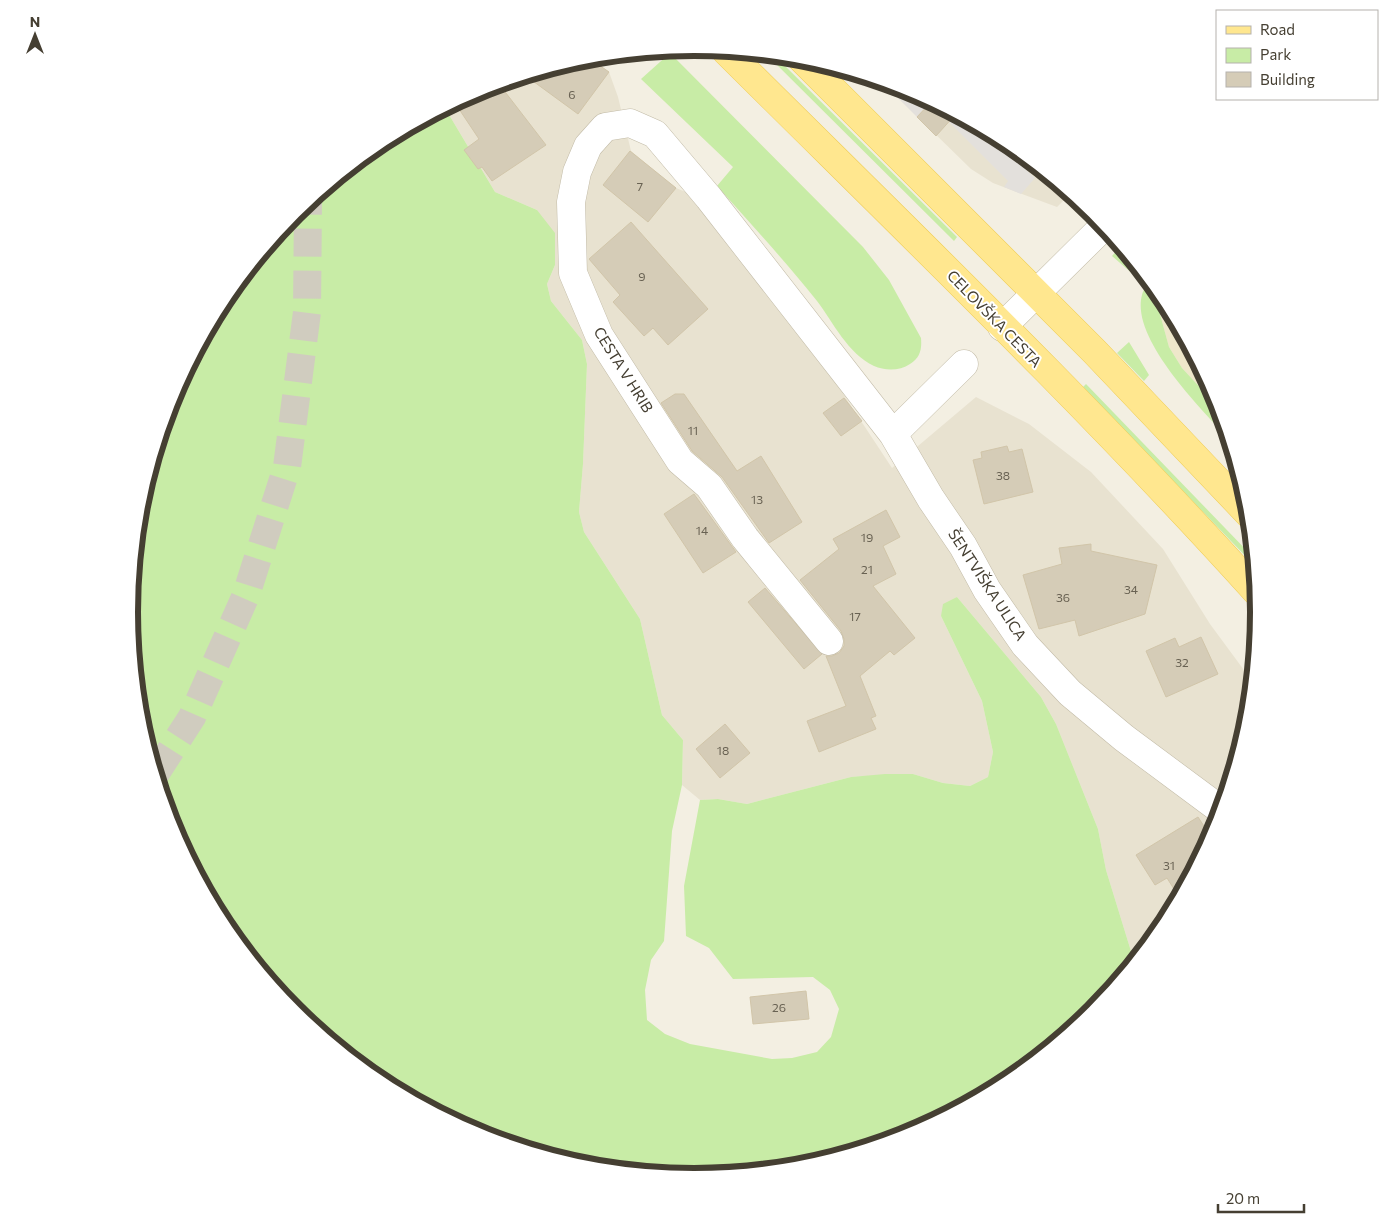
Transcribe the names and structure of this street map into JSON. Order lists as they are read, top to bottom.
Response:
{
  "streets": {
    "main road": ["CELOVŠKA CESTA"],
    "street": ["CESTA V HRIB", "ŠENTVIŠKA ULICA"]
  },
  "crossings": [
    ["CESTA V HRIB", "ŠENTVIŠKA ULICA"]
  ],
  "house_numbers": [
    "6",
    "7",
    "9",
    "11",
    "38",
    "13",
    "14",
    "19",
    "21",
    "34",
    "36",
    "17",
    "32",
    "18",
    "31",
    "26"
  ],
  "legend": ["Road", "Park", "Building"],
  "scale_bar": "20 m",
  "north": "top"
}
